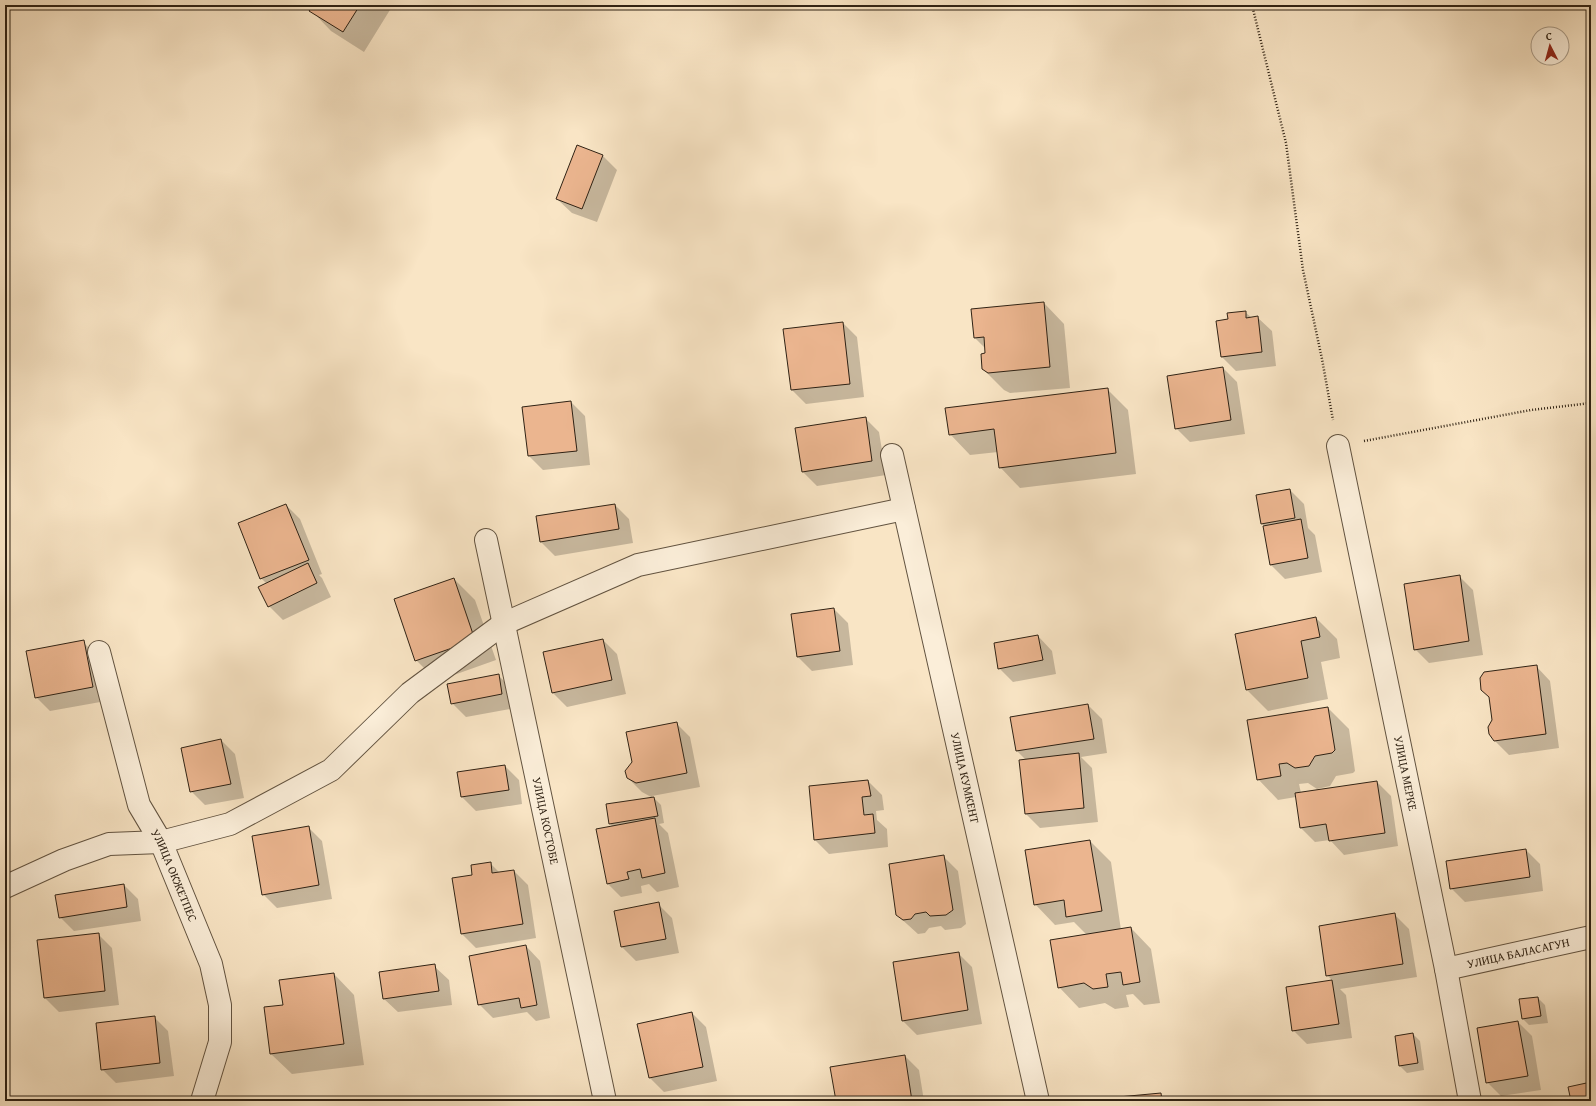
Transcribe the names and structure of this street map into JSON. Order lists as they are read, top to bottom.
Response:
{
  "streets": {
    "street": [
      "УЛИЦА МЕРКЕ",
      "УЛИЦА КУМКЕНТ",
      "УЛИЦА КОСТОБЕ",
      "УЛИЦА ОКЖЕТПЕС",
      "УЛИЦА БАЛАСАГУН"
    ]
  },
  "crossings": [
    ["УЛИЦА МЕРКЕ", "УЛИЦА БАЛАСАГУН"]
  ],
  "north": "top"
}
